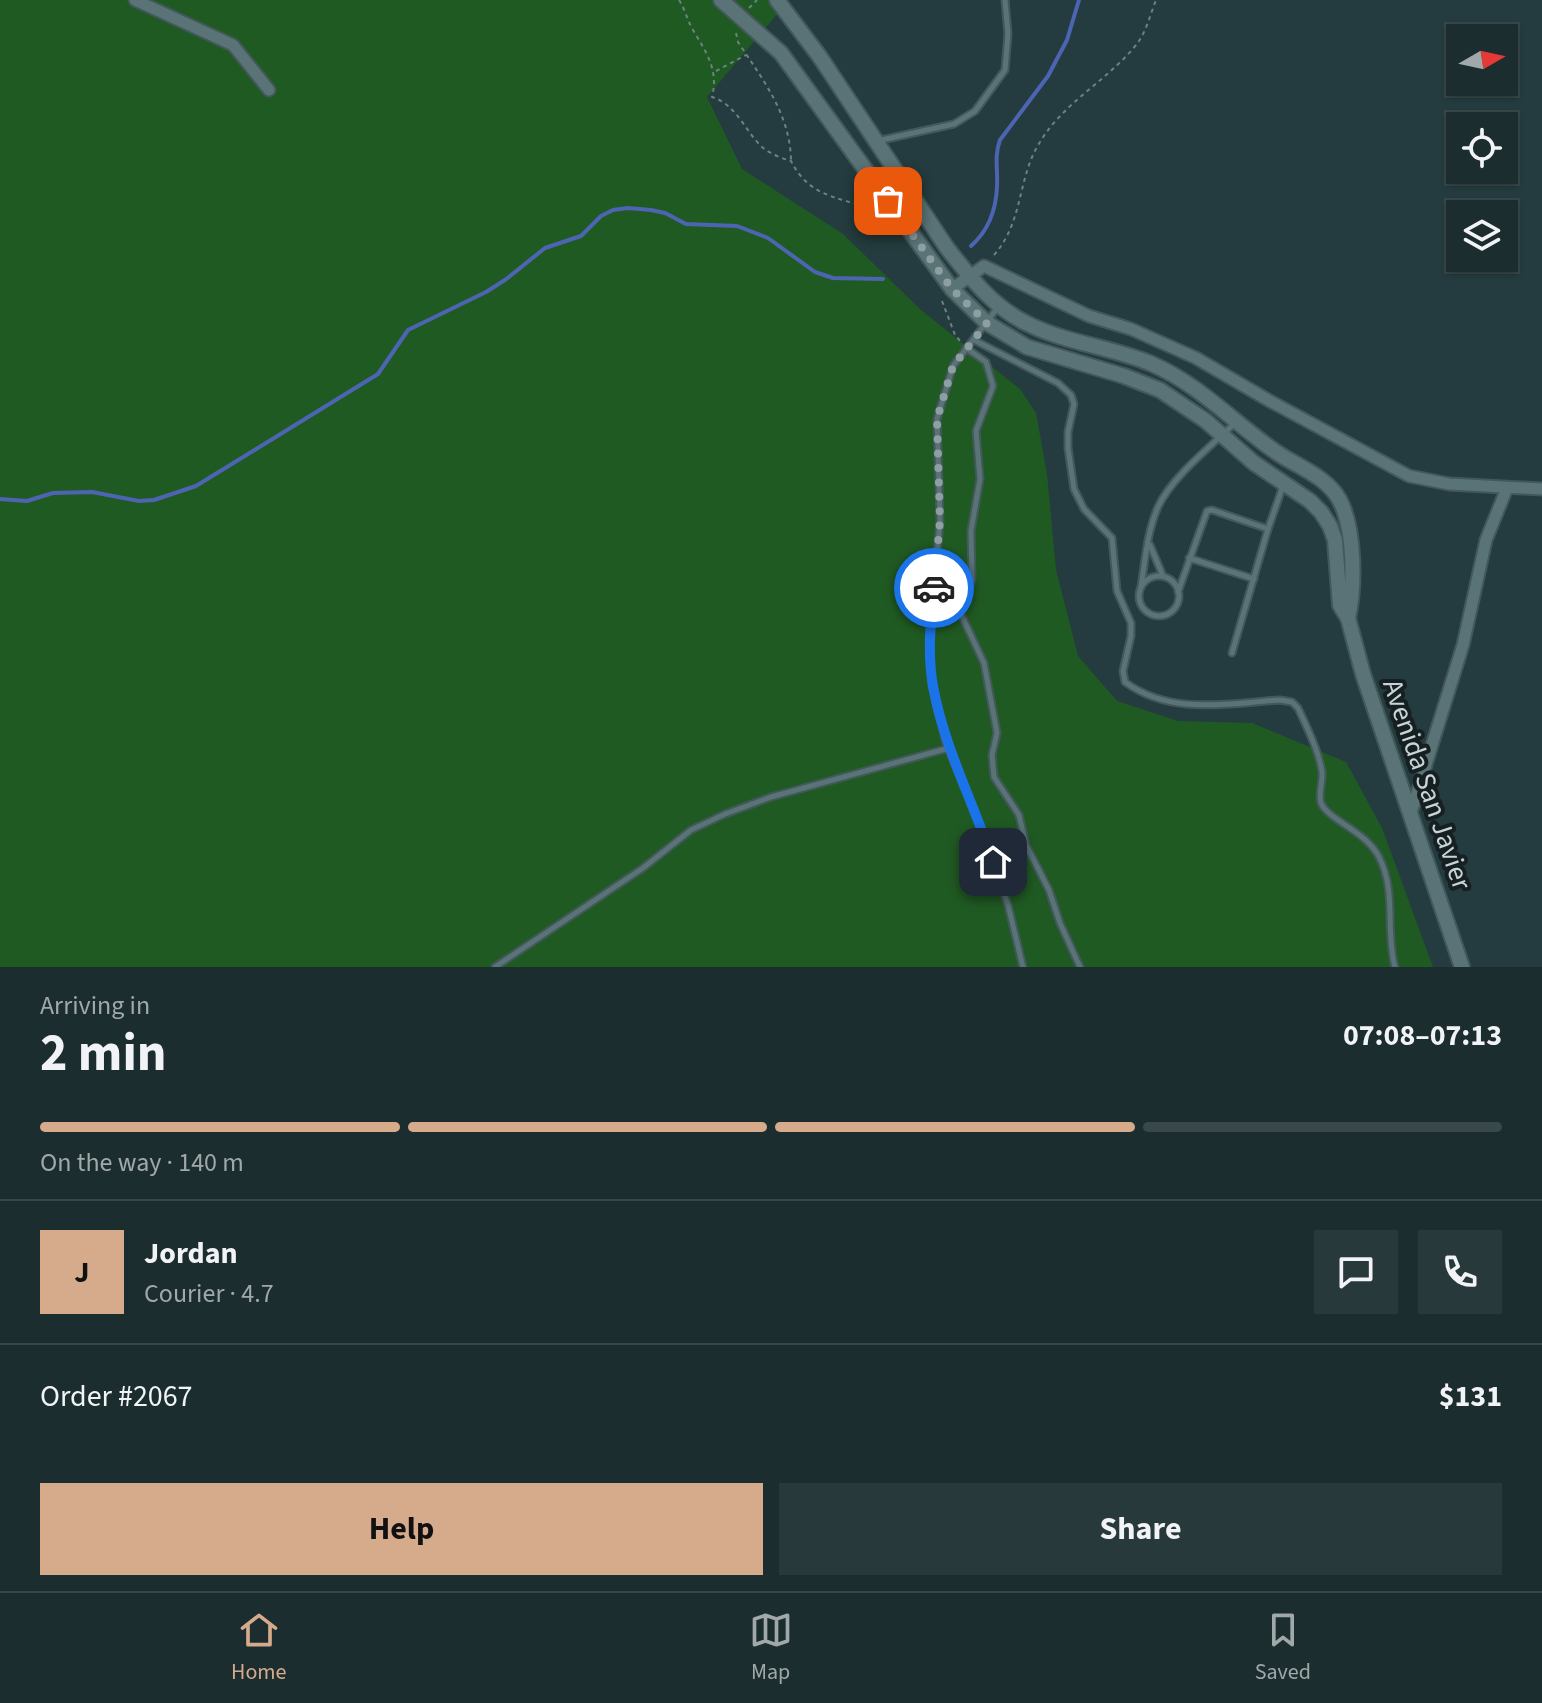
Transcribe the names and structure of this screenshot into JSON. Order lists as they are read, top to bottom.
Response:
{
  "streets": {
    "street": ["Avenida San Javier"]
  },
  "north": "right",
  "page": {
    "heading": ["2 min", "Arriving in", "07:08–07:13"],
    "panel": [
      "Jordan",
      "Courier · 4.7",
      "Order #2067",
      "$131"
    ],
    "bar": "On the way · 140 m",
    "round": "J",
    "buttons": ["Help", "Share"],
    "tabs": ["Home", "Map", "Saved"]
  }
}
